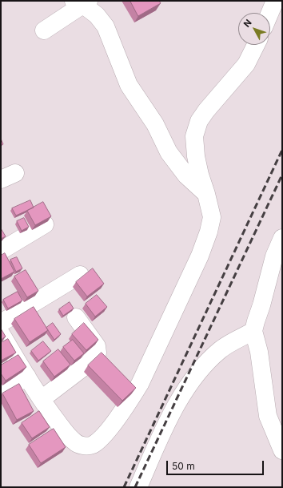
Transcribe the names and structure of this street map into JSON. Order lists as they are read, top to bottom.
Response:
{
  "scale_bar": "50 m",
  "north": "top left"
}
